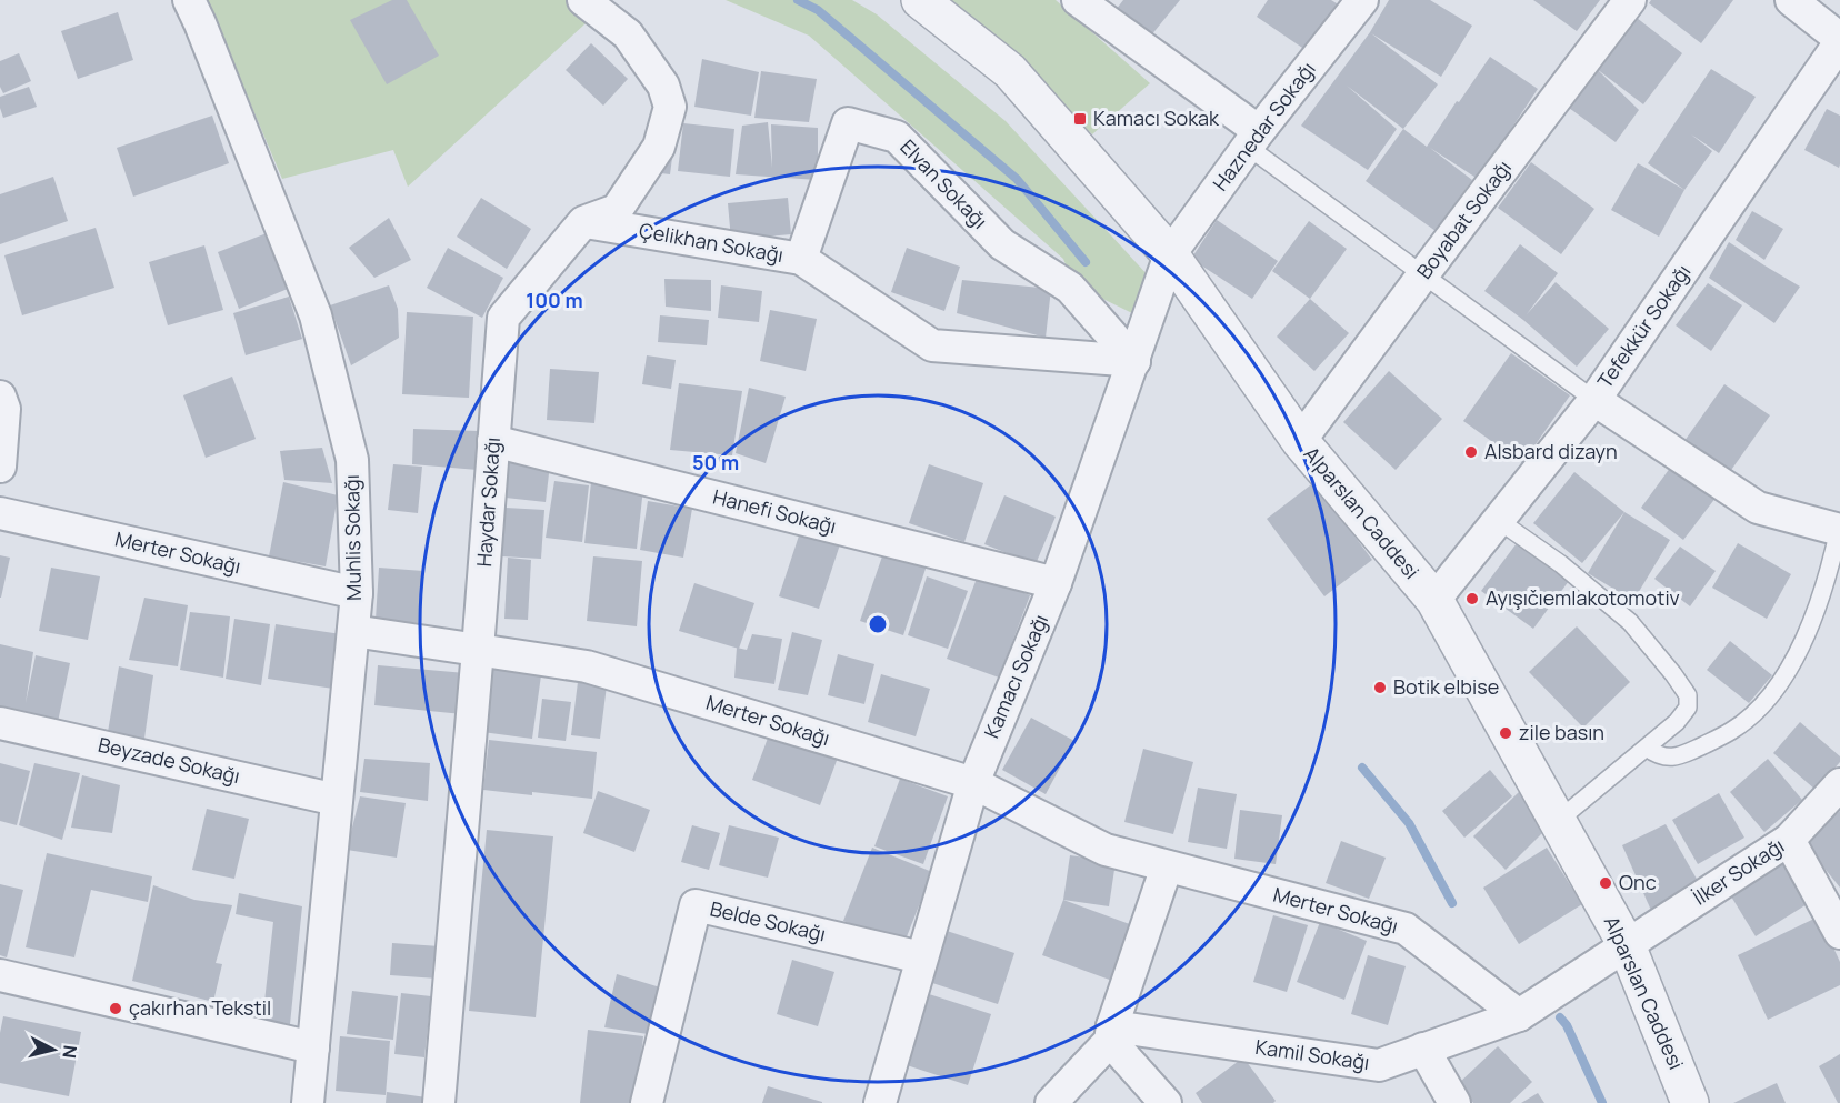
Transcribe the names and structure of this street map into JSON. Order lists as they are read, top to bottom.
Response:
{
  "streets": {
    "street": [
      "Haznedar Sokağı",
      "Elvan Sokağı",
      "Boyabat Sokağı",
      "Çelikhan Sokağı",
      "Tefekkür Sokağı",
      "Haydar Sokağı",
      "Hanefi Sokağı",
      "Alparslan Caddesi",
      "Muhlis Sokağı",
      "Merter Sokağı",
      "Kamacı Sokağı",
      "Beyzade Sokağı",
      "İlker Sokağı",
      "Belde Sokağı",
      "Kamil Sokağı"
    ]
  },
  "crossings": [
    ["Haznedar Sokağı", "Alparslan Caddesi"],
    ["Haznedar Sokağı", "Kamacı Sokağı"],
    ["Elvan Sokağı", "Çelikhan Sokağı"],
    ["Elvan Sokağı", "Kamacı Sokağı"],
    ["Boyabat Sokağı", "Alparslan Caddesi"],
    ["Çelikhan Sokağı", "Haydar Sokağı"],
    ["Çelikhan Sokağı", "Kamacı Sokağı"],
    ["Tefekkür Sokağı", "Alparslan Caddesi"],
    ["Haydar Sokağı", "Hanefi Sokağı"],
    ["Haydar Sokağı", "Merter Sokağı"],
    ["Hanefi Sokağı", "Kamacı Sokağı"],
    ["Alparslan Caddesi", "Kamacı Sokağı"],
    ["Alparslan Caddesi", "İlker Sokağı"],
    ["Alparslan Caddesi", "Kamil Sokağı"],
    ["Muhlis Sokağı", "Merter Sokağı"],
    ["Muhlis Sokağı", "Beyzade Sokağı"],
    ["Merter Sokağı", "Kamacı Sokağı"],
    ["Merter Sokağı", "Kamil Sokağı"],
    ["Kamacı Sokağı", "Belde Sokağı"],
    ["İlker Sokağı", "Kamil Sokağı"]
  ],
  "places": {
    "transit": ["Kamacı Sokak"],
    "other": [
      "Alsbard dizayn",
      "Ayışıčıemlakotomotiv",
      "Botik elbise",
      "zile basın",
      "Onc",
      "çakırhan Tekstil"
    ]
  },
  "north": "right",
  "rings": ["100 m", "50 m"]
}
